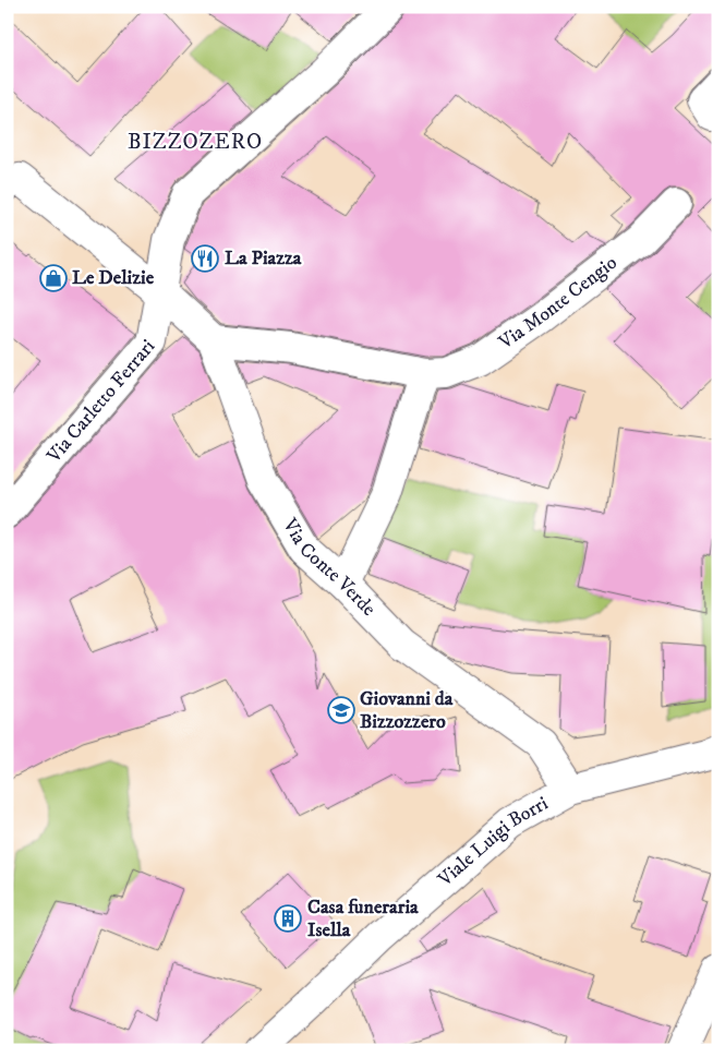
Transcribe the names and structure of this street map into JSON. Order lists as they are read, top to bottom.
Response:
{
  "streets": {
    "street": [
      "Via Monte Cengio",
      "Via Carletto Ferrari",
      "Via Conte Verde",
      "Viale Luigi Borri"
    ]
  },
  "crossings": [
    ["Via Monte Cengio", "Via Conte Verde"],
    ["Via Carletto Ferrari", "Via Conte Verde"],
    ["Via Conte Verde", "Viale Luigi Borri"]
  ],
  "districts": ["BIZZOZERO"],
  "places": {
    "restaurant": ["La Piazza"],
    "shop": ["Le Delizie"],
    "school or university": ["Giovanni da Bizzozzero"],
    "building": ["Casa funeraria Isella"]
  }
}
